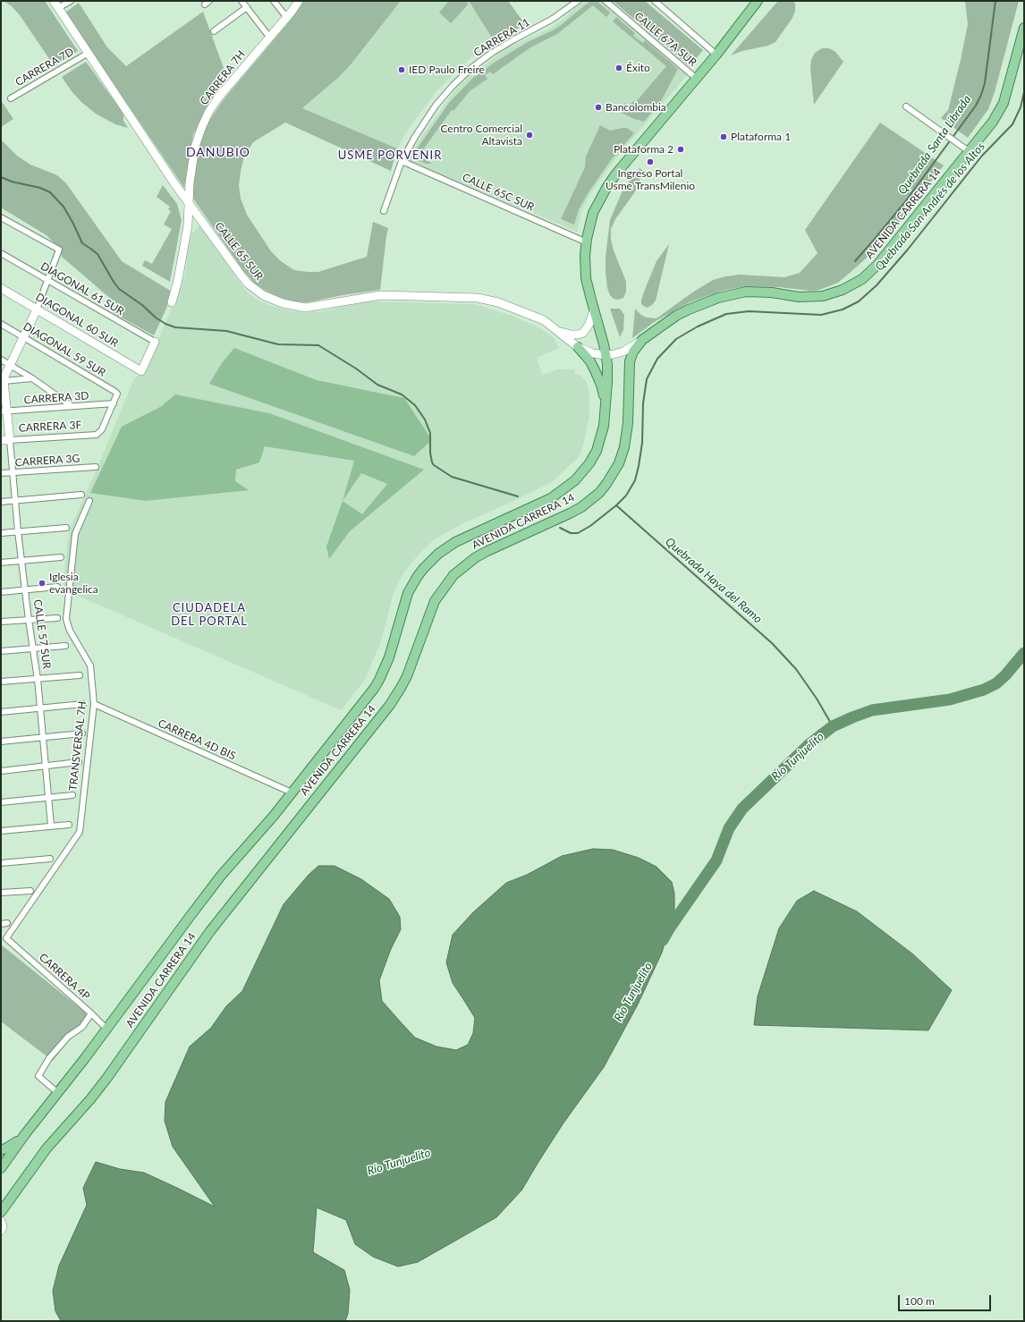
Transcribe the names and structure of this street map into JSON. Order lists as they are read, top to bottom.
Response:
{
  "streets": {
    "main road": ["AVENIDA CARRERA 14"],
    "street": [
      "CARRERA 11",
      "CALLE 67A SUR",
      "CARRERA 7D",
      "CARRERA 7H",
      "CALLE 65C SUR",
      "CALLE 65 SUR",
      "DIAGONAL 61 SUR",
      "DIAGONAL 60 SUR",
      "DIAGONAL 59 SUR",
      "CARRERA 3D",
      "CARRERA 3F",
      "CARRERA 3G",
      "CALLE 57 SUR",
      "CARRERA 4D BIS",
      "TRANSVERSAL 7H",
      "CARRERA 4P"
    ]
  },
  "crossings": [
    ["CARRERA 11", "CALLE 65C SUR"],
    ["CALLE 67A SUR", "AVENIDA CARRERA 14"],
    ["CARRERA 7D", "CALLE 65 SUR"],
    ["CARRERA 7H", "CALLE 65 SUR"],
    ["CALLE 65C SUR", "AVENIDA CARRERA 14"],
    ["AVENIDA CARRERA 14", "CALLE 65 SUR"],
    ["AVENIDA CARRERA 14", "CARRERA 4D BIS"],
    ["AVENIDA CARRERA 14", "CARRERA 4P"],
    ["DIAGONAL 61 SUR", "DIAGONAL 60 SUR"],
    ["DIAGONAL 59 SUR", "CARRERA 3D"],
    ["DIAGONAL 59 SUR", "CARRERA 3F"],
    ["CARRERA 3D", "CARRERA 3F"],
    ["CARRERA 3D", "CALLE 57 SUR"],
    ["CARRERA 3F", "CALLE 57 SUR"],
    ["CARRERA 3G", "CALLE 57 SUR"],
    ["CARRERA 4D BIS", "TRANSVERSAL 7H"],
    ["TRANSVERSAL 7H", "CARRERA 4P"]
  ],
  "districts": ["DANUBIO", "USME PORVENIR", "CIUDADELA DEL PORTAL"],
  "water": [
    "Quebrada Santa Librada",
    "Quebrada San Andrés de los Altos",
    "Quebrada Haya del Ramo",
    "Río Tunjuelito"
  ],
  "places": [
    "Éxito",
    "IED Paulo Freire",
    "Bancolombia",
    "Centro Comercial Altavista",
    "Plataforma 1",
    "Plataforma 2",
    "Ingreso Portal Usme TransMilenio",
    "Iglesia evangelica"
  ],
  "scale_bar": "100 m"
}
